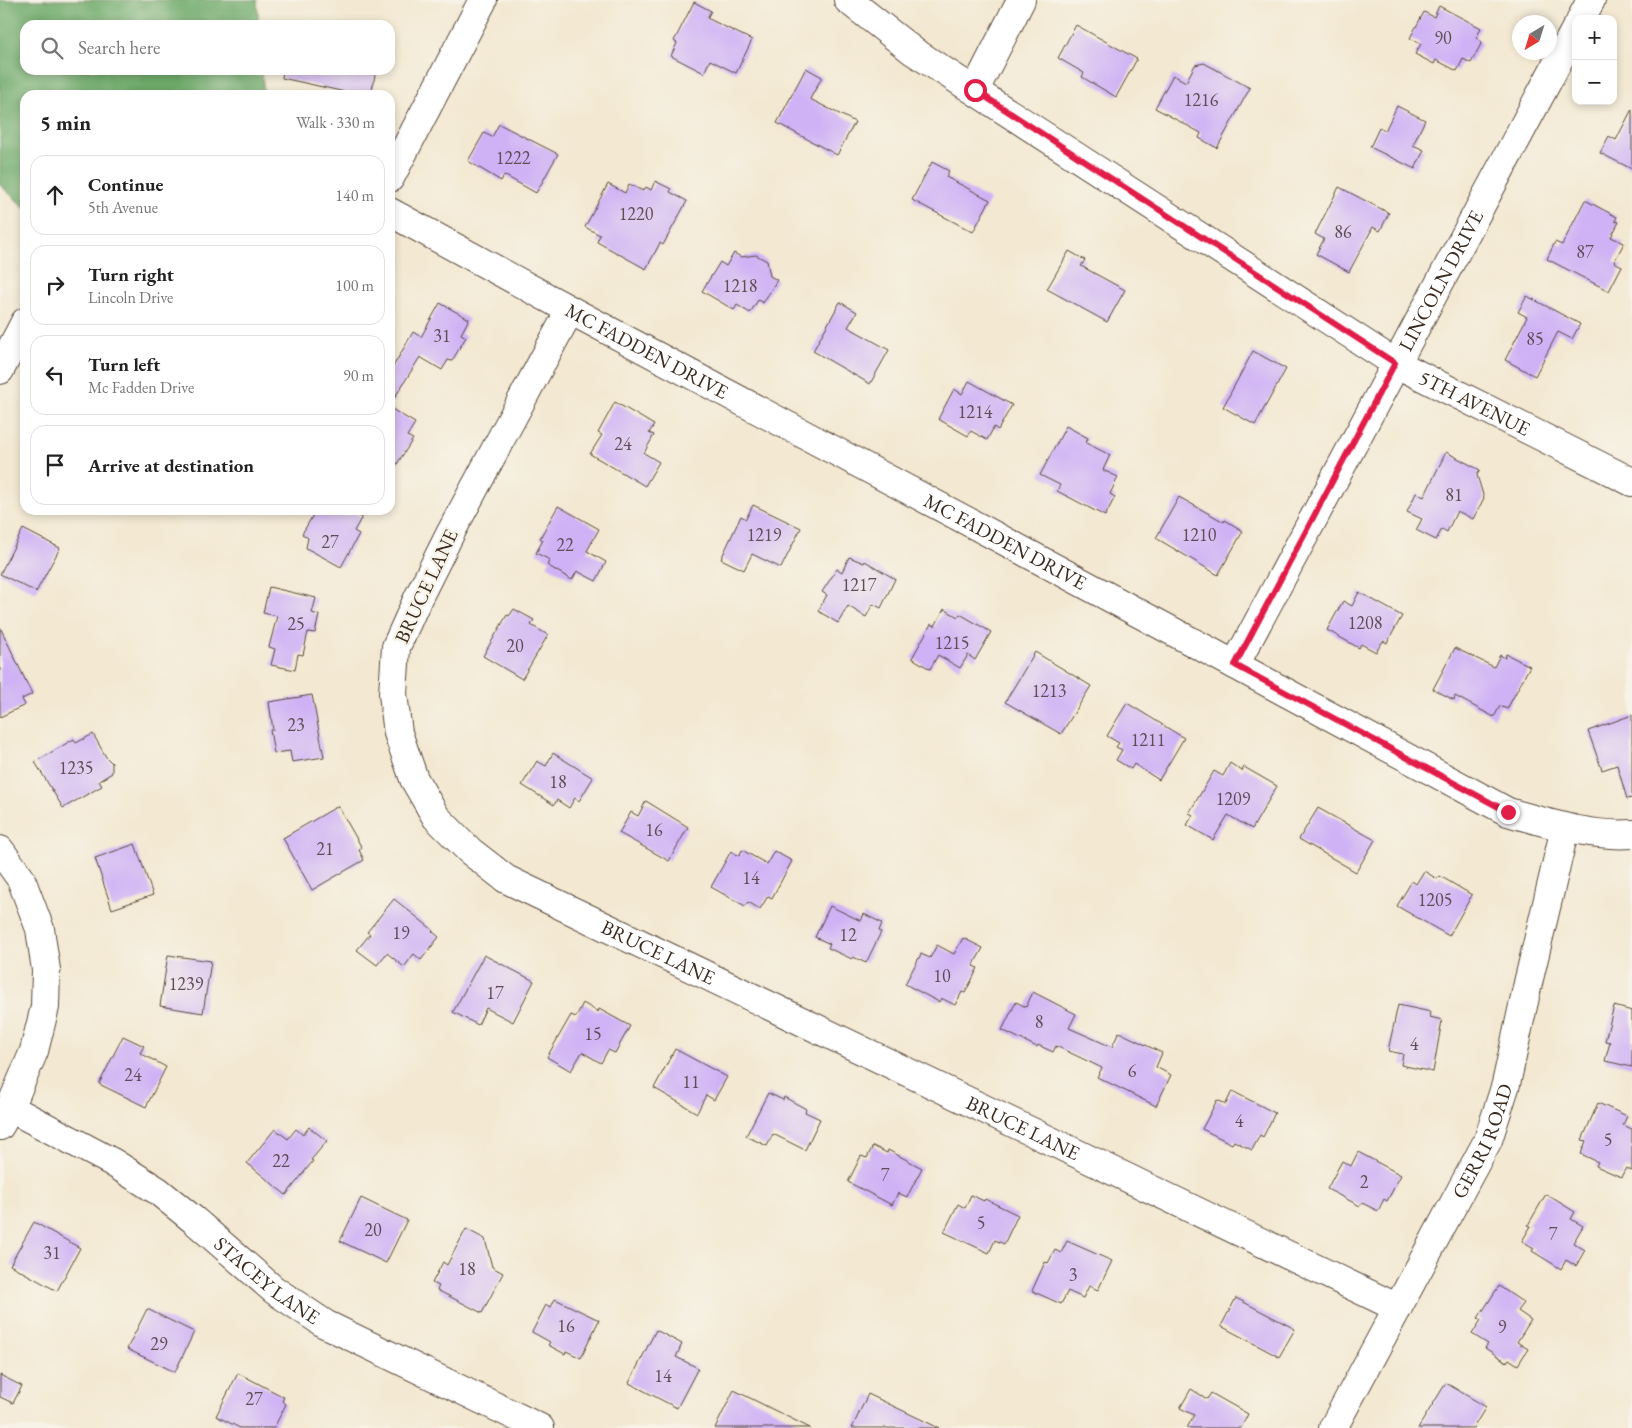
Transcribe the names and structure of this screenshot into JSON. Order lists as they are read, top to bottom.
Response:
{
  "streets": {
    "street": [
      "LINCOLN DRIVE",
      "MC FADDEN DRIVE",
      "5TH AVENUE",
      "BRUCE LANE",
      "GERRI ROAD",
      "STACEY LANE"
    ]
  },
  "crossings": [
    ["LINCOLN DRIVE", "MC FADDEN DRIVE"],
    ["LINCOLN DRIVE", "5TH AVENUE"],
    ["MC FADDEN DRIVE", "BRUCE LANE"],
    ["MC FADDEN DRIVE", "GERRI ROAD"],
    ["BRUCE LANE", "GERRI ROAD"]
  ],
  "house_numbers": [
    "90",
    "1216",
    "1222",
    "1220",
    "86",
    "87",
    "1218",
    "31",
    "85",
    "1214",
    "24",
    "81",
    "1219",
    "1210",
    "27",
    "22",
    "1217",
    "1208",
    "25",
    "1215",
    "20",
    "1213",
    "23",
    "1211",
    "1235",
    "18",
    "1209",
    "16",
    "21",
    "14",
    "1205",
    "19",
    "12",
    "10",
    "1239",
    "17",
    "8",
    "15",
    "4",
    "6",
    "24",
    "11",
    "4",
    "5",
    "22",
    "7",
    "2",
    "5",
    "20",
    "7",
    "31",
    "18",
    "3",
    "16",
    "9",
    "29",
    "14",
    "27"
  ],
  "north": "bottom left",
  "page": {
    "map_buttons": ["+", "−"],
    "search": "Search here",
    "heading": ["5 min", "Walk · 330 m"],
    "list": [
      ["Continue", "5th Avenue", "140 m"],
      ["Turn right", "Lincoln Drive", "100 m"],
      ["Turn left", "Mc Fadden Drive", "90 m"],
      "Arrive at destination"
    ]
  }
}
